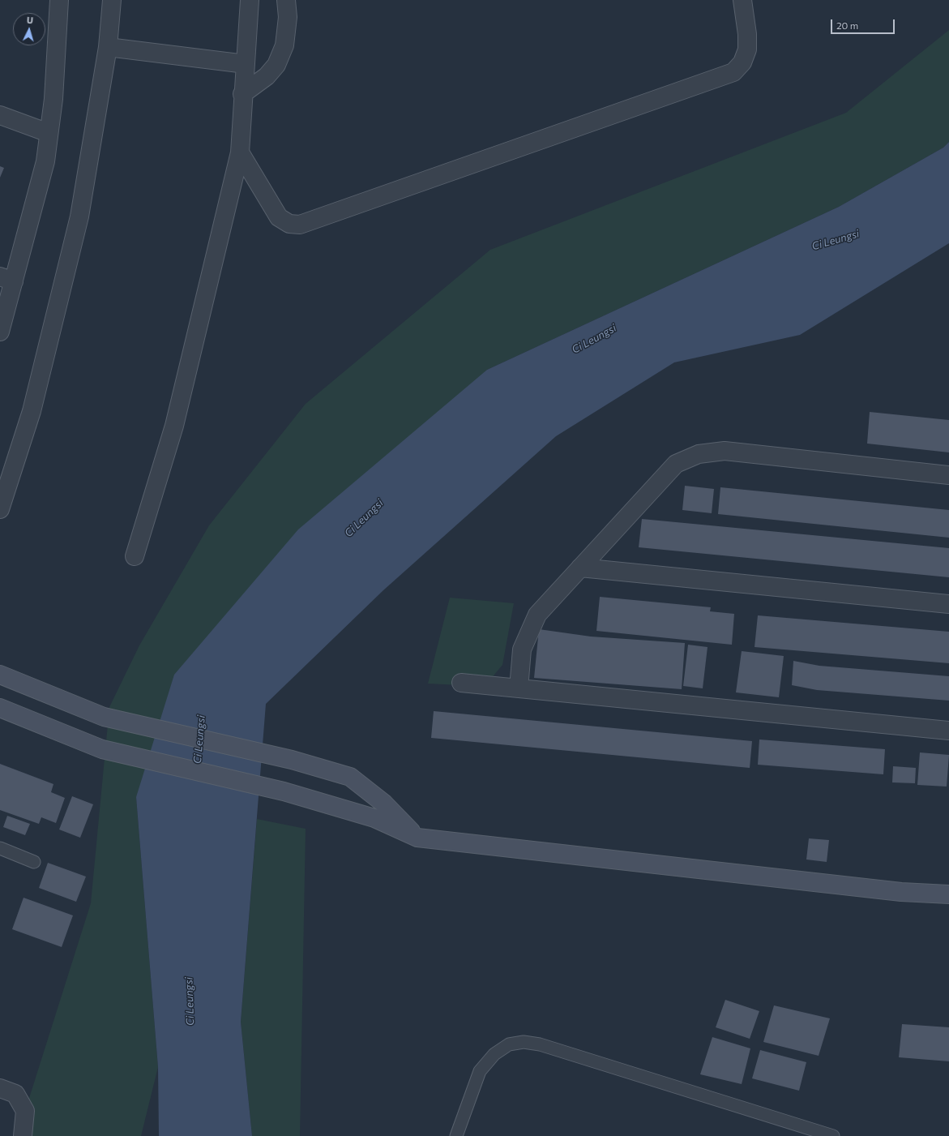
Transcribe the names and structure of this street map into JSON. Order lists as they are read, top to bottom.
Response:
{
  "water": ["Ci Leungsi"],
  "scale_bar": "20 m",
  "north": "top"
}
